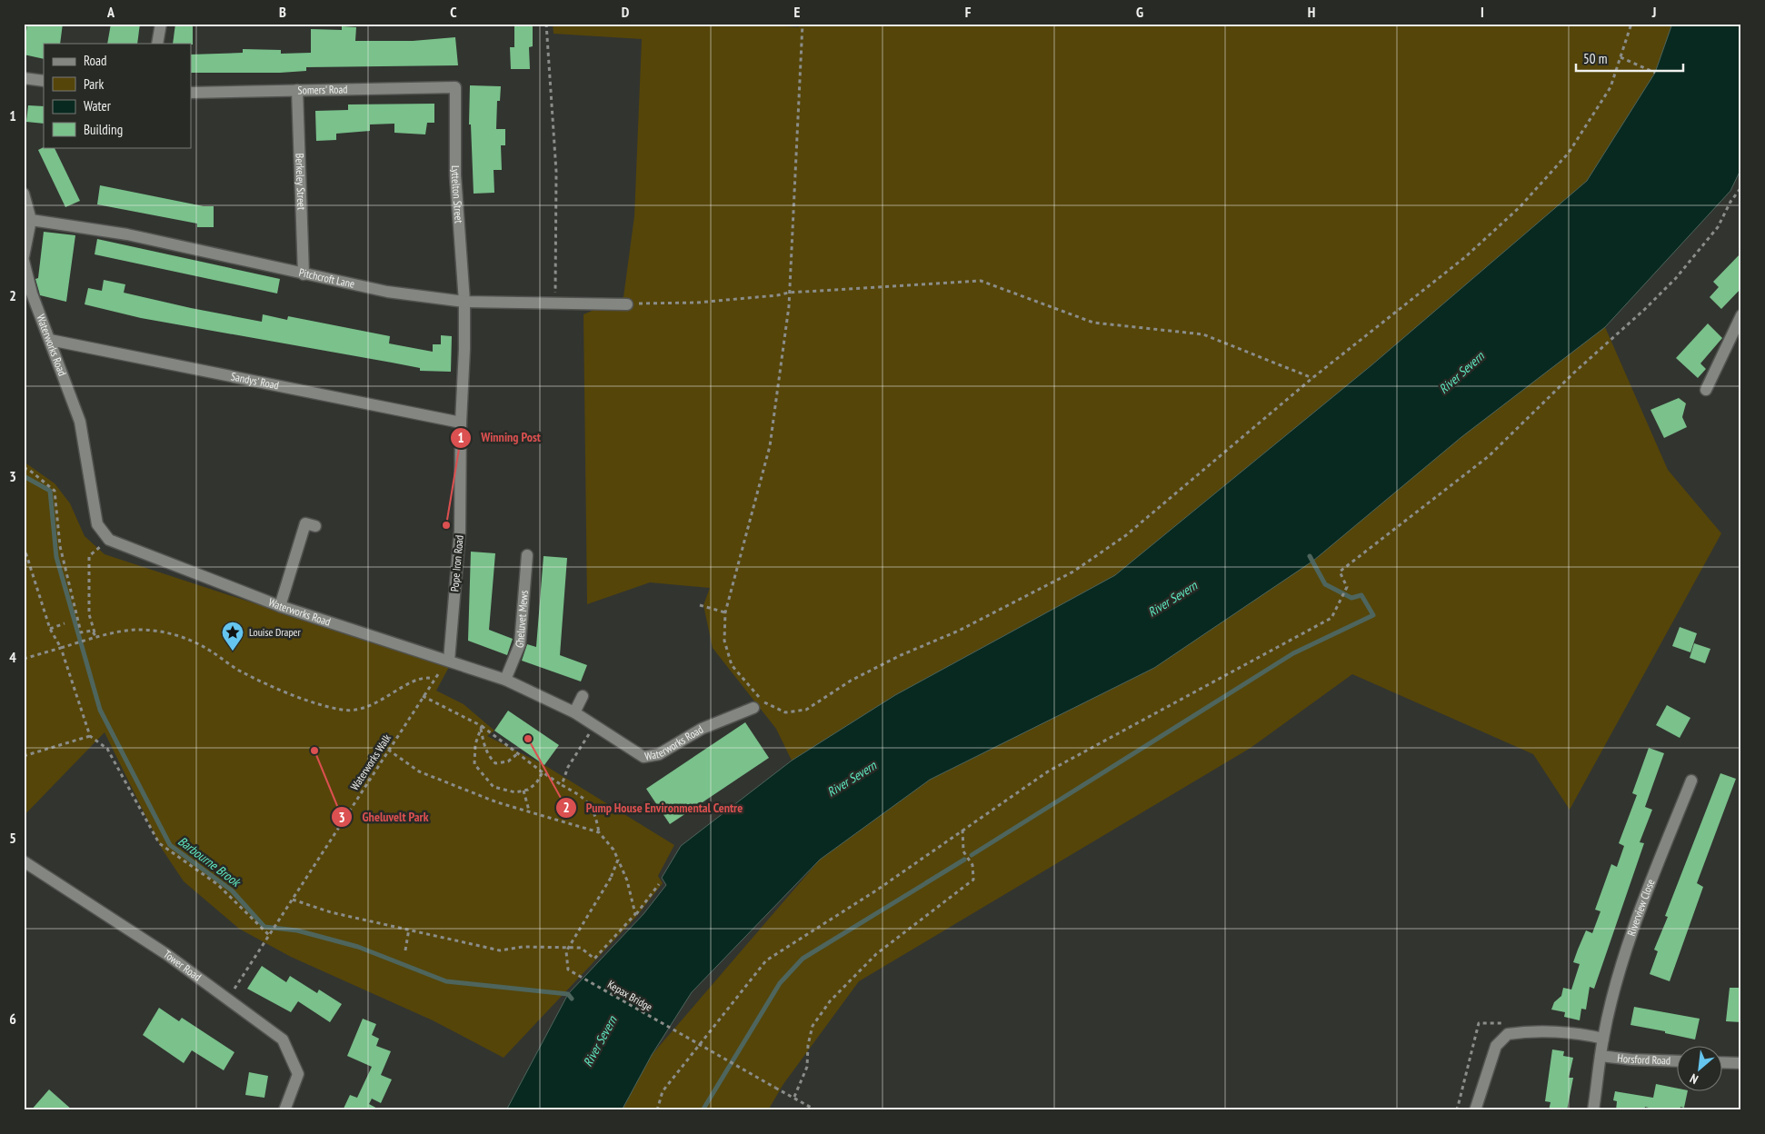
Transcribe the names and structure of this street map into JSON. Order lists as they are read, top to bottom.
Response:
{
  "streets": {
    "street": [
      "Somers' Road",
      "Berkeley Street",
      "Lyttelton Street",
      "Pitchcroft Lane",
      "Waterworks Road",
      "Sandys' Road",
      "Pope Iron Road",
      "Gheluvet Mews",
      "Riverview Close",
      "Tower Road",
      "Horsford Road"
    ],
    "path": ["Waterworks Walk", "Kepax Bridge"]
  },
  "crossings": [
    ["Somers' Road", "Berkeley Street"],
    ["Somers' Road", "Lyttelton Street"],
    ["Berkeley Street", "Pitchcroft Lane"],
    ["Lyttelton Street", "Pitchcroft Lane"],
    ["Lyttelton Street", "Pope Iron Road"],
    ["Pitchcroft Lane", "Pope Iron Road"],
    ["Waterworks Road", "Sandys' Road"],
    ["Waterworks Road", "Pope Iron Road"],
    ["Waterworks Road", "Gheluvet Mews"],
    ["Waterworks Road", "Waterworks Walk"],
    ["Sandys' Road", "Pope Iron Road"],
    ["Pope Iron Road", "Waterworks Walk"],
    ["Waterworks Walk", "Tower Road"],
    ["Riverview Close", "Horsford Road"]
  ],
  "water": ["River Severn", "Barbourne Brook"],
  "places": {
    "other": ["Winning Post", "Pump House Environmental Centre", "Gheluvelt Park"],
    "place": ["Louise Draper"]
  },
  "legend": [
    "Road",
    "Park",
    "Water",
    "Building"
  ],
  "scale_bar": "50 m",
  "north": "bottom left",
  "grid": {
    "columns": [
      "A",
      "B",
      "C",
      "D",
      "E",
      "F",
      "G",
      "H",
      "I",
      "J"
    ],
    "rows": [
      "1",
      "2",
      "3",
      "4",
      "5",
      "6"
    ]
  }
}
